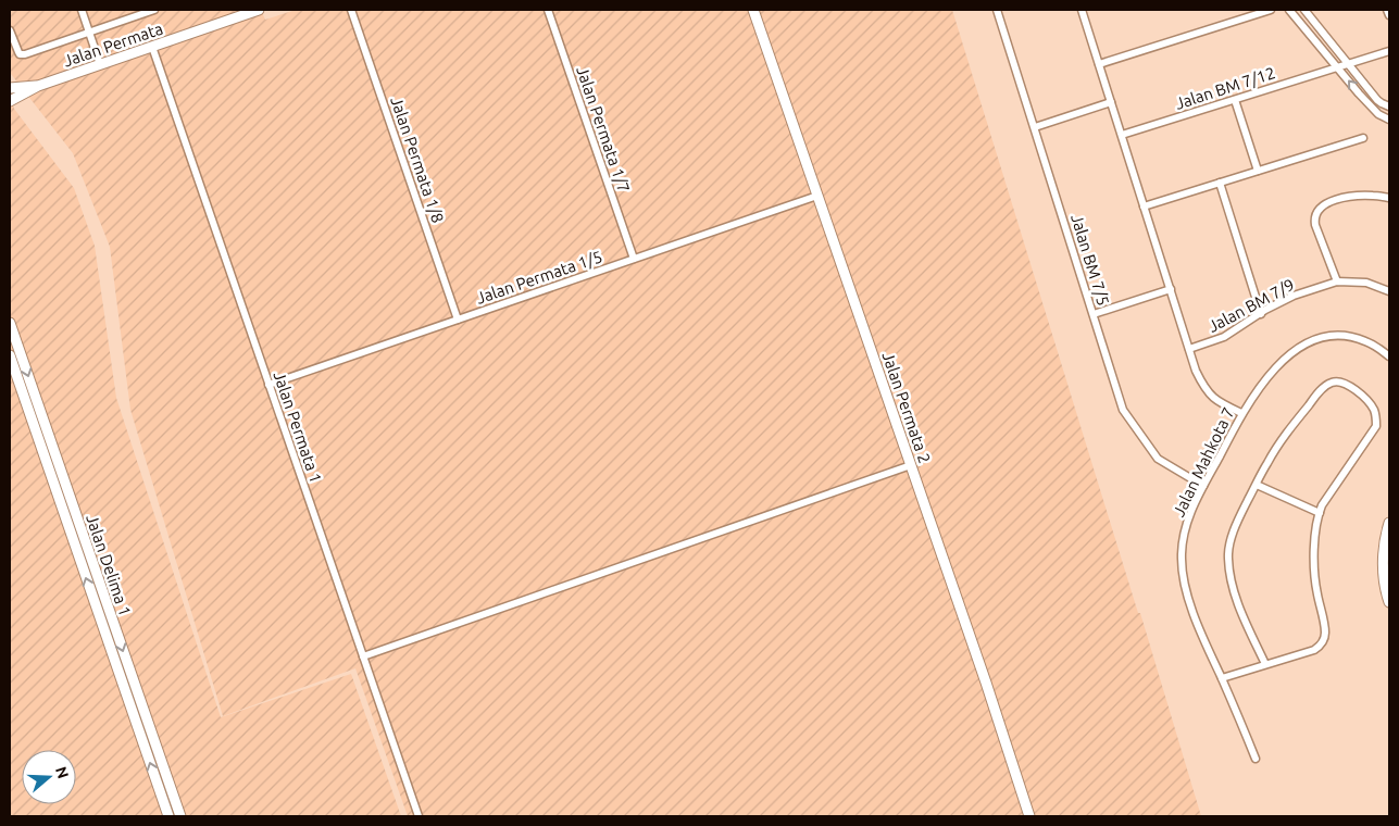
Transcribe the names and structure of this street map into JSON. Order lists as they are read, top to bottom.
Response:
{
  "streets": {
    "street": [
      "Jalan Permata",
      "Jalan BM 7/12",
      "Jalan Permata 1/7",
      "Jalan Permata 1/8",
      "Jalan BM 7/5",
      "Jalan Permata 1/5",
      "Jalan BM 7/9",
      "Jalan Permata 2",
      "Jalan Permata 1",
      "Jalan Mahkota 7",
      "Jalan Delima 1"
    ]
  },
  "crossings": [
    ["Jalan Permata", "Jalan Permata 1"],
    ["Jalan Permata 1/7", "Jalan Permata 1/5"],
    ["Jalan Permata 1/8", "Jalan Permata 1/5"],
    ["Jalan BM 7/5", "Jalan Mahkota 7"],
    ["Jalan Permata 1/5", "Jalan Permata 2"],
    ["Jalan Permata 1/5", "Jalan Permata 1"]
  ],
  "north": "right"
}
